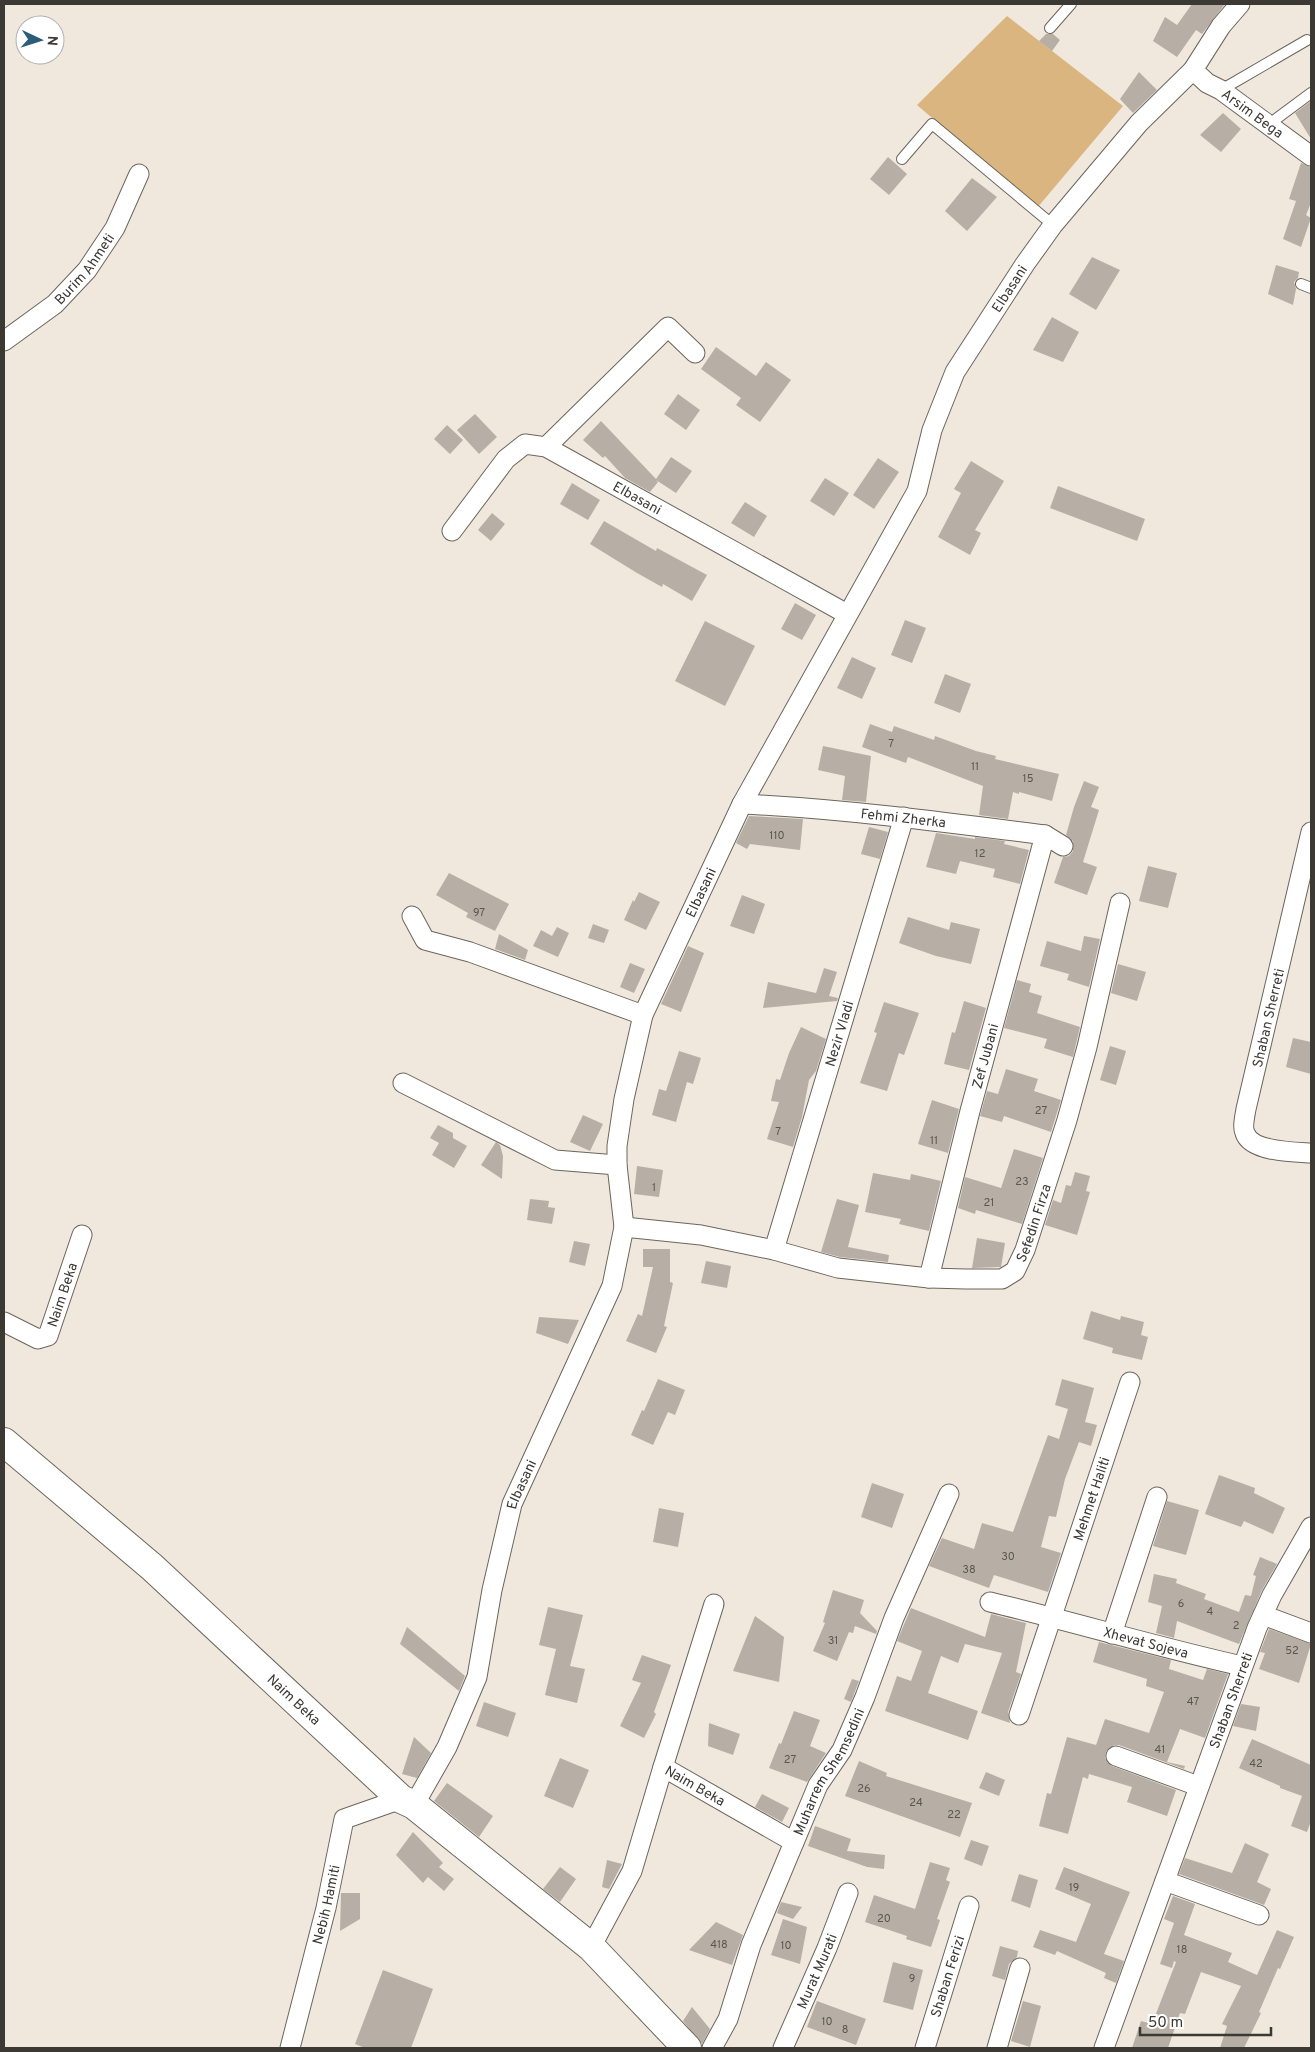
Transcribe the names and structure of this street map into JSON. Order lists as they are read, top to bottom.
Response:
{
  "streets": {
    "street": [
      "Arsim Bega",
      "Burim Ahmeti",
      "Elbasani",
      "Fehmi Zherka",
      "Shaban Sherreti",
      "Nezir Vladi",
      "Zef Jubani",
      "Sefedin Firza",
      "Naim Beka",
      "Mehmet Haliti",
      "Xhevat Sojeva",
      "Muharrem Shemsedini",
      "Nebih Hamiti",
      "Murat Murati",
      "Shaban Ferizi"
    ]
  },
  "crossings": [
    ["Arsim Bega", "Elbasani"],
    ["Elbasani", "Fehmi Zherka"],
    ["Elbasani", "Sefedin Firza"],
    ["Elbasani", "Naim Beka"],
    ["Elbasani", "Nebih Hamiti"],
    ["Fehmi Zherka", "Nezir Vladi"],
    ["Fehmi Zherka", "Zef Jubani"],
    ["Shaban Sherreti", "Xhevat Sojeva"],
    ["Nezir Vladi", "Sefedin Firza"],
    ["Zef Jubani", "Sefedin Firza"],
    ["Naim Beka", "Muharrem Shemsedini"],
    ["Naim Beka", "Nebih Hamiti"],
    ["Mehmet Haliti", "Xhevat Sojeva"]
  ],
  "house_numbers": [
    "7",
    "11",
    "15",
    "110",
    "12",
    "97",
    "27",
    "7",
    "11",
    "23",
    "1",
    "21",
    "30",
    "38",
    "6",
    "4",
    "2",
    "31",
    "52",
    "47",
    "41",
    "27",
    "42",
    "26",
    "24",
    "22",
    "19",
    "20",
    "418",
    "10",
    "18",
    "9",
    "10",
    "8"
  ],
  "scale_bar": "50 m",
  "north": "right"
}
